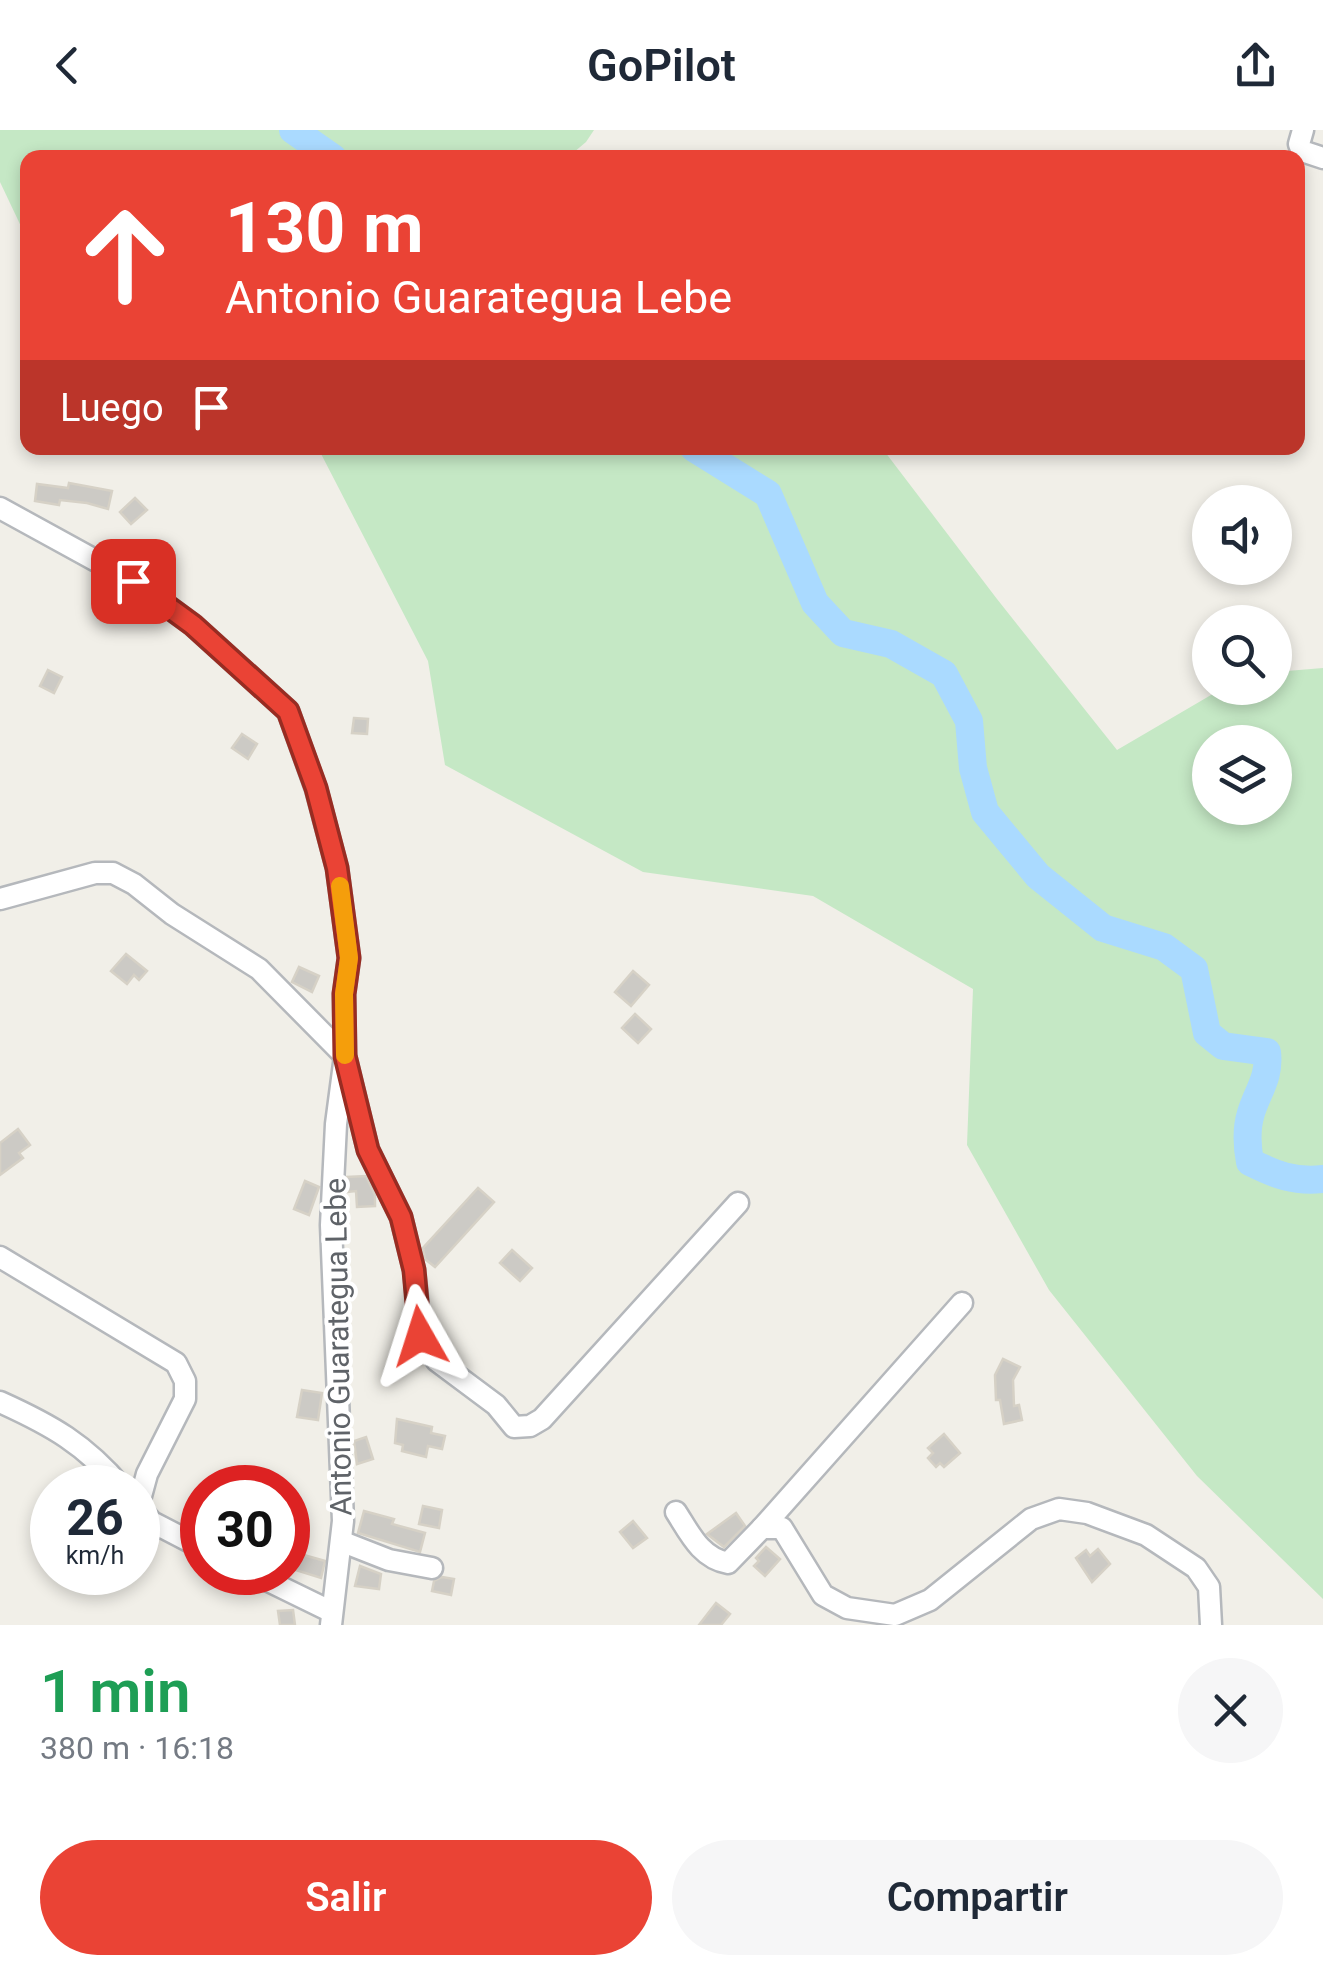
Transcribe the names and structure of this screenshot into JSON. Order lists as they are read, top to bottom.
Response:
{
  "streets": {
    "street": ["Antonio Guarategua Lebe"]
  },
  "page": {
    "header": "GoPilot",
    "turn": ["130 m", "Antonio Guarategua Lebe"],
    "then": "Luego",
    "speed": "26 km/h",
    "limit": "30",
    "heading": ["1 min", "380 m · 16:18"],
    "buttons": ["Salir", "Compartir"]
  }
}
